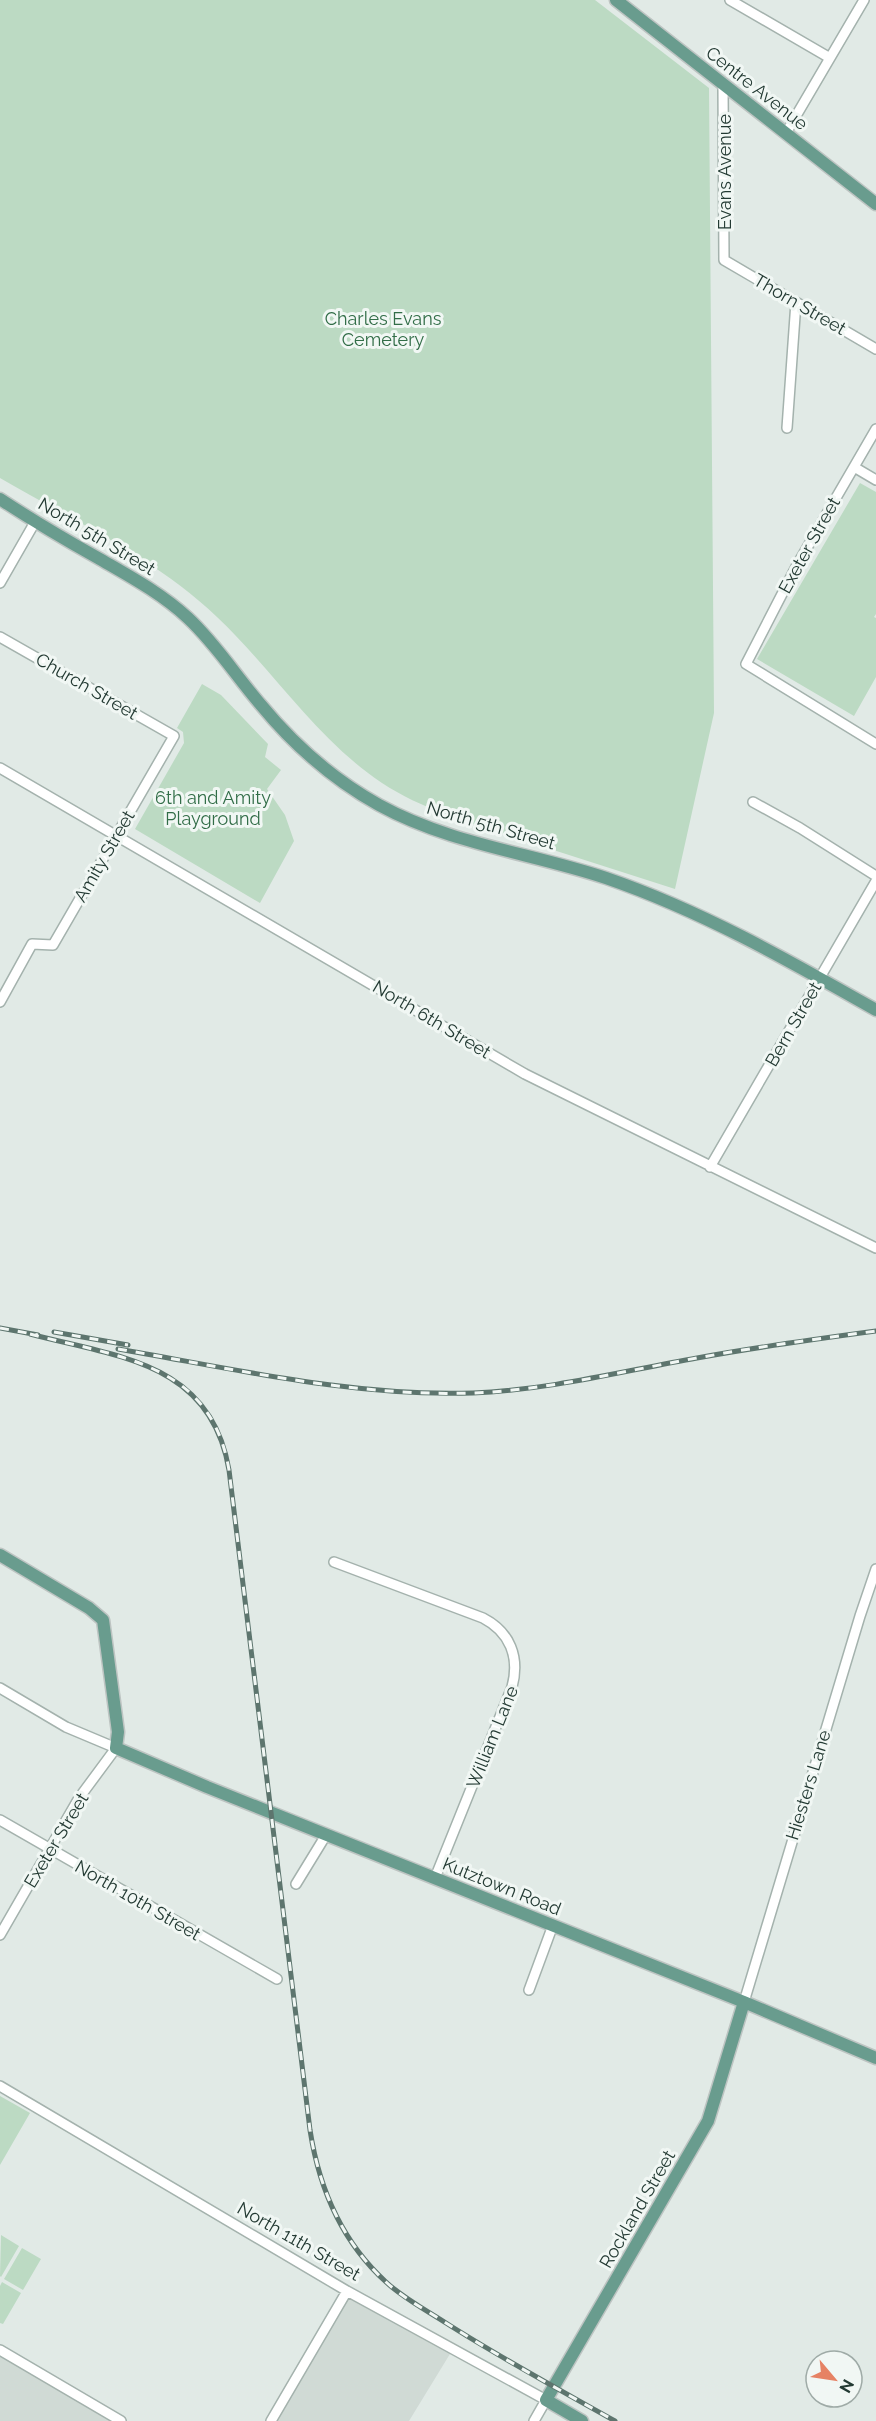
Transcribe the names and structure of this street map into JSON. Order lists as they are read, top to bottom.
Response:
{
  "streets": {
    "main road": [
      "Centre Avenue",
      "North 5th Street",
      "Kutztown Road",
      "Rockland Street",
      "North 11th Street"
    ],
    "street": [
      "Evans Avenue",
      "Thorn Street",
      "Exeter Street",
      "Church Street",
      "Amity Street",
      "North 6th Street",
      "Bern Street",
      "William Lane",
      "Hiesters Lane",
      "North 10th Street"
    ]
  },
  "crossings": [
    ["Centre Avenue", "Evans Avenue"],
    ["Evans Avenue", "Thorn Street"],
    ["North 5th Street", "Bern Street"],
    ["Exeter Street", "Kutztown Road"],
    ["Exeter Street", "North 10th Street"],
    ["Church Street", "Amity Street"],
    ["Amity Street", "North 6th Street"],
    ["North 6th Street", "Bern Street"],
    ["William Lane", "Kutztown Road"],
    ["Hiesters Lane", "Kutztown Road"],
    ["Hiesters Lane", "Rockland Street"],
    ["Kutztown Road", "Rockland Street"],
    ["Rockland Street", "North 11th Street"]
  ],
  "parks": ["Charles Evans Cemetery", "6th and Amity Playground"],
  "north": "bottom right"
}
